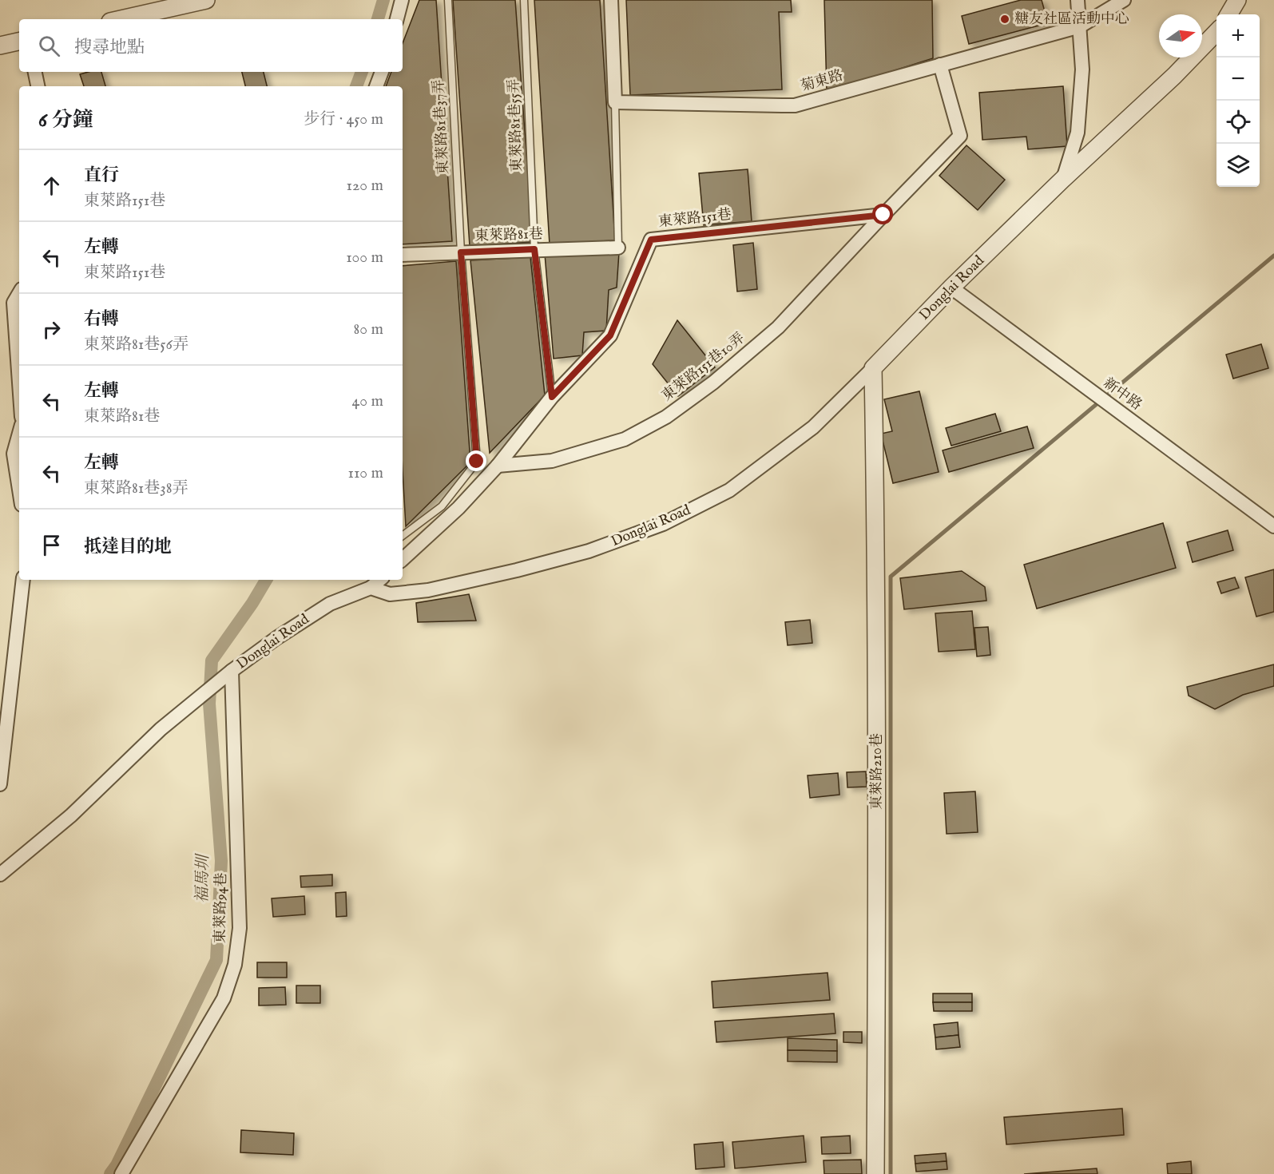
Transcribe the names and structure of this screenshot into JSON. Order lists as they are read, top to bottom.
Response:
{
  "streets": {
    "street": [
      "菊東路",
      "東萊路151巷",
      "東萊路81巷",
      "Donglai Road",
      "東萊路151巷10弄",
      "新中路",
      "東萊路210巷",
      "東萊路94巷"
    ],
    "lane": ["東萊路81巷55弄", "東萊路81巷37弄"]
  },
  "crossings": [
    ["東萊路81巷55弄", "東萊路151巷"],
    ["東萊路81巷55弄", "東萊路81巷"],
    ["東萊路81巷37弄", "東萊路81巷"],
    ["東萊路151巷", "東萊路151巷10弄"],
    ["Donglai Road", "新中路"],
    ["Donglai Road", "東萊路210巷"],
    ["Donglai Road", "東萊路94巷"]
  ],
  "water": ["福馬圳"],
  "places": ["糖友社區活動中心"],
  "north": "right",
  "page": {
    "map_buttons": ["+", "−"],
    "search": "搜尋地點",
    "heading": ["6 分鐘", "步行 · 450 m"],
    "list": [
      ["直行", "東萊路151巷", "120 m"],
      ["左轉", "東萊路151巷", "100 m"],
      ["右轉", "東萊路81巷56弄", "80 m"],
      ["左轉", "東萊路81巷", "40 m"],
      ["左轉", "東萊路81巷38弄", "110 m"],
      "抵達目的地"
    ]
  }
}
